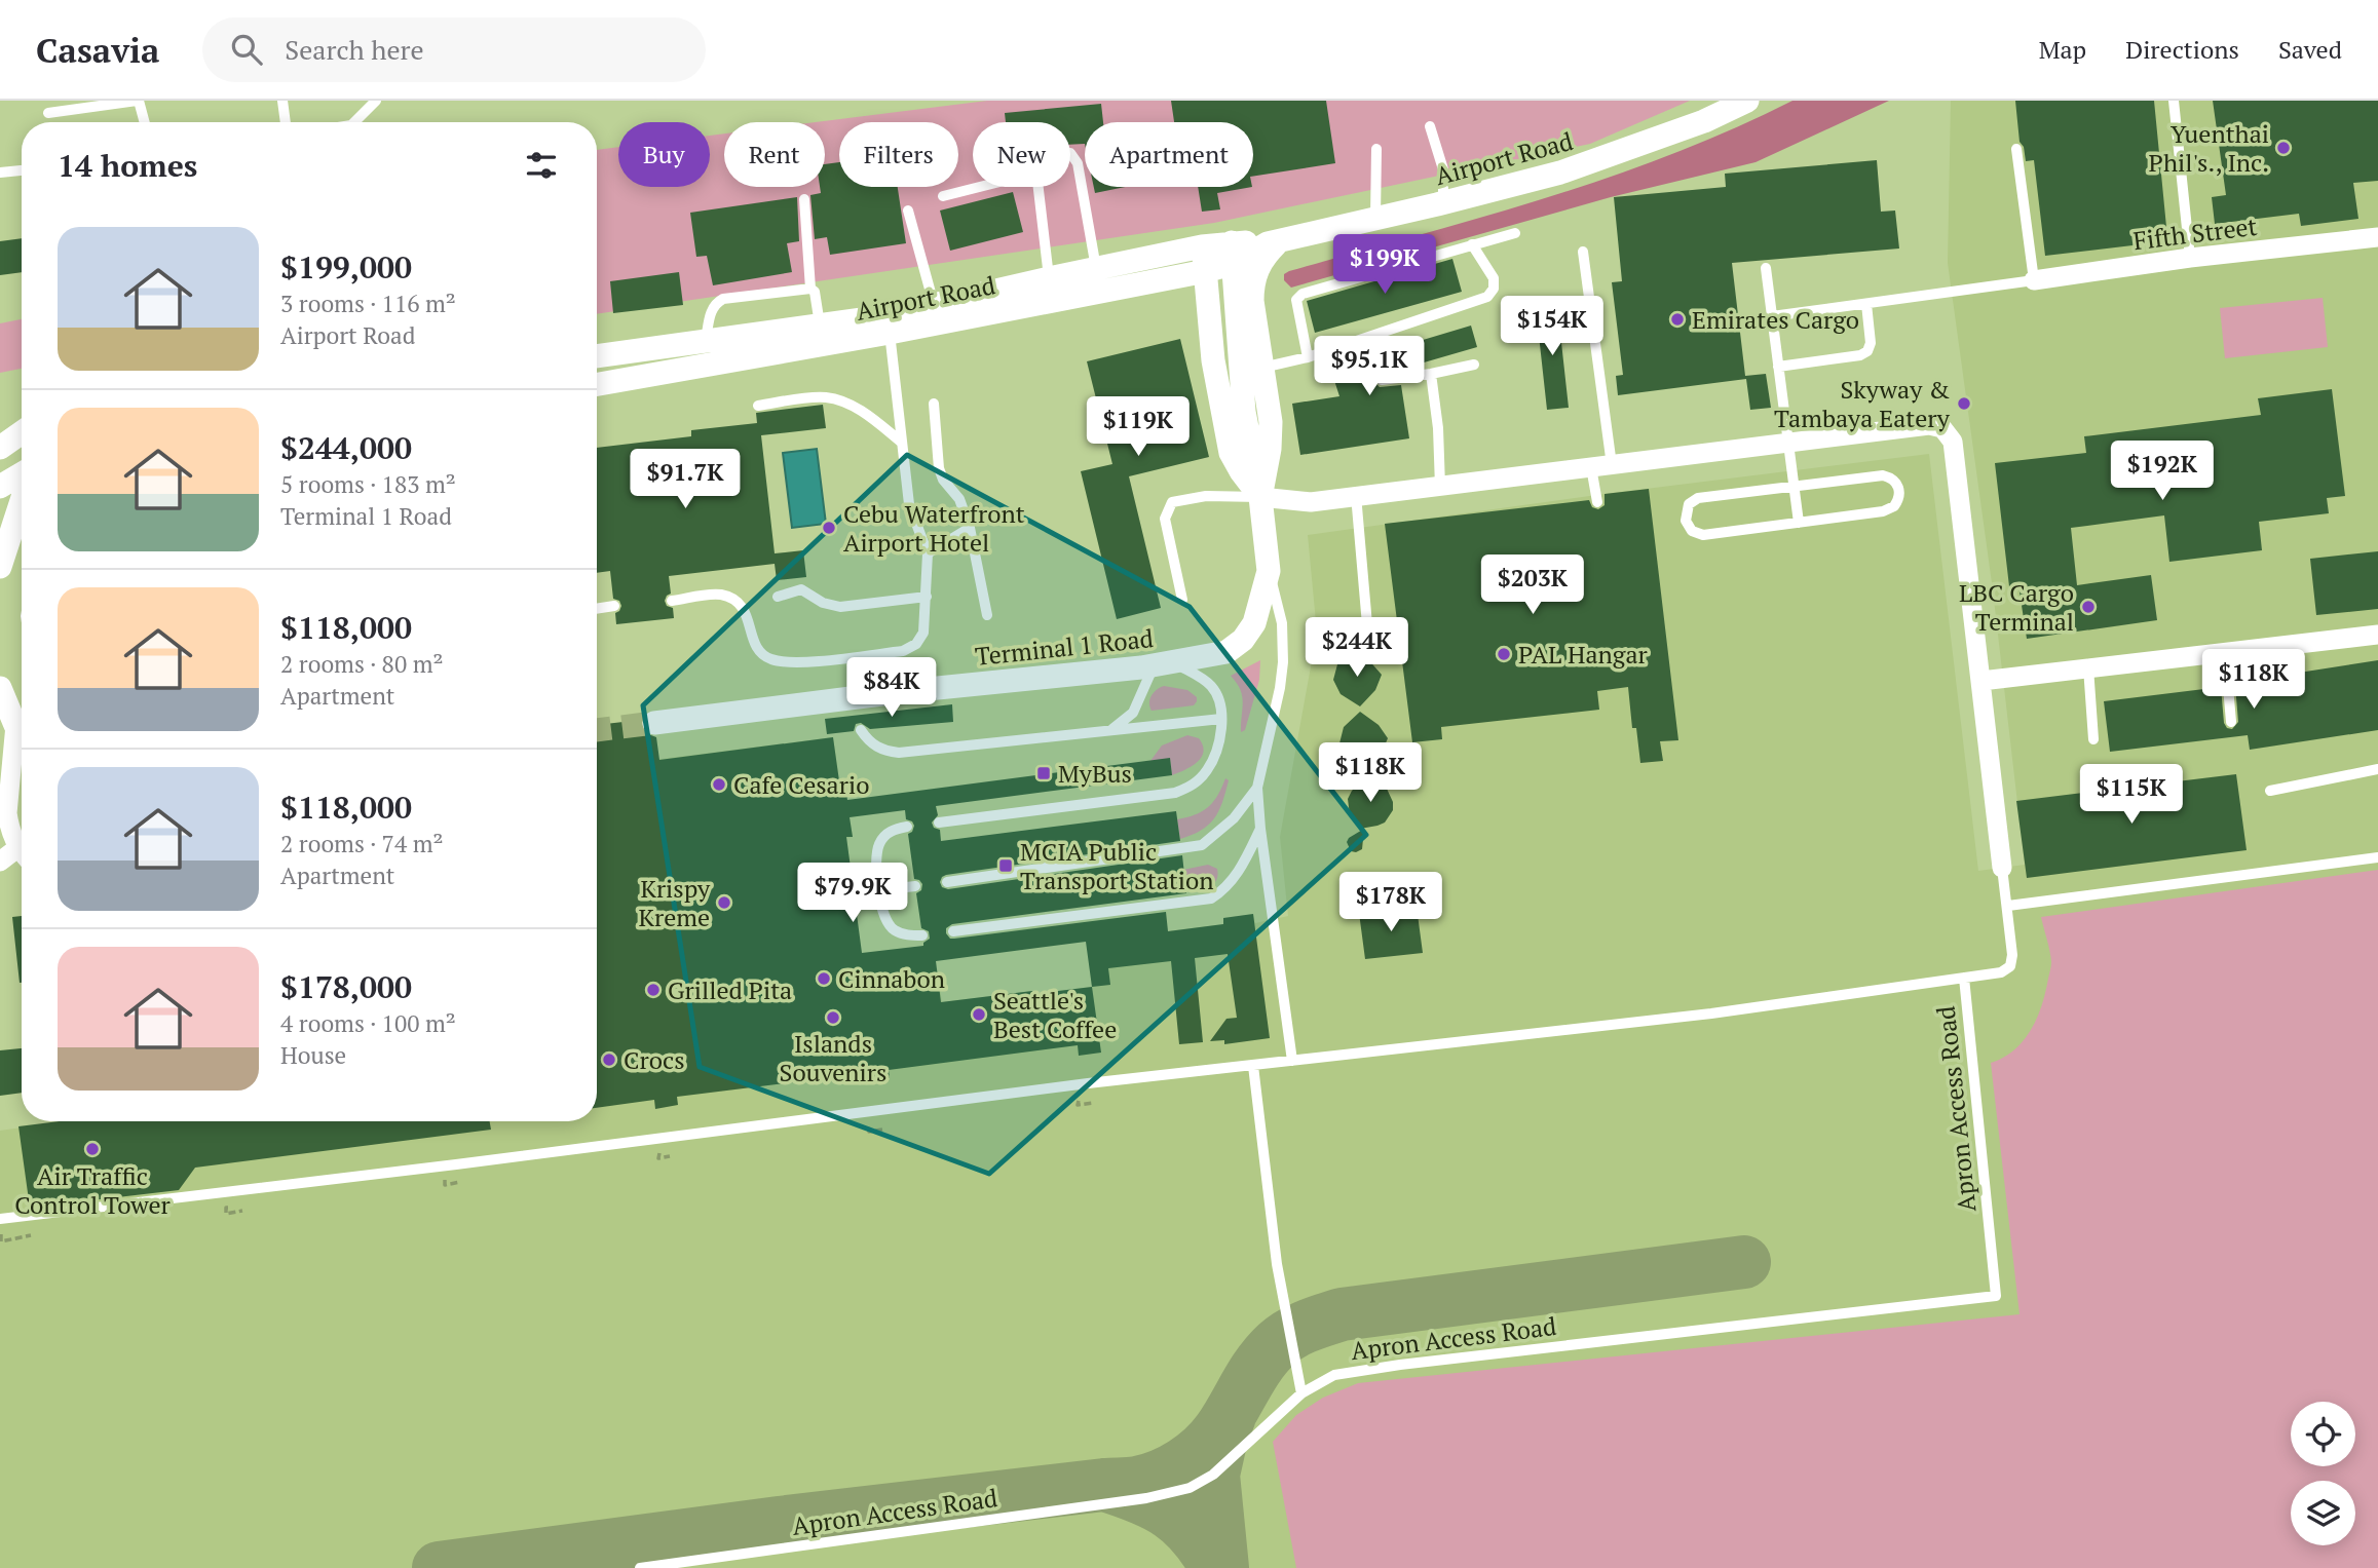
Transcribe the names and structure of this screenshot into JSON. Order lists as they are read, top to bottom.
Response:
{
  "streets": {
    "street": ["Airport Road", "Fifth Street", "Terminal 1 Road"],
    "lane": ["Apron Access Road"]
  },
  "crossings": [
    ["Airport Road", "Terminal 1 Road"]
  ],
  "places": {
    "other": [
      "Yuenthai Phil's., Inc.",
      "Emirates Cargo",
      "Skyway & Tambaya Eatery",
      "Cebu Waterfront Airport Hotel",
      "LBC Cargo Terminal",
      "PAL Hangar",
      "Cafe Cesario",
      "Krispy Kreme",
      "Cinnabon",
      "Grilled Pita",
      "Seattle's Best Coffee",
      "Islands Souvenirs",
      "Crocs",
      "Air Traffic Control Tower"
    ],
    "transit": ["MyBus", "MCIA Public Transport Station"]
  },
  "page": {
    "header": "Casavia",
    "search": "Search here",
    "nav": ["Map", "Directions", "Saved"],
    "chip": [
      "Buy",
      "Rent",
      "Filters",
      "New",
      "Apartment"
    ],
    "heading": "14 homes",
    "list": [
      {
        "name": "$199,000",
        "note": "3 rooms · 116 m² · Airport Road"
      },
      {
        "name": "$244,000",
        "note": "5 rooms · 183 m² · Terminal 1 Road"
      },
      {
        "name": "$118,000",
        "note": "2 rooms · 80 m² · Apartment"
      },
      {
        "name": "$118,000",
        "note": "2 rooms · 74 m² · Apartment"
      },
      {
        "name": "$178,000",
        "note": "4 rooms · 100 m² · House"
      }
    ],
    "price": [
      "$199K",
      "$154K",
      "$95.1K",
      "$119K",
      "$192K",
      "$91.7K",
      "$203K",
      "$244K",
      "$118K",
      "$84K",
      "$118K",
      "$115K",
      "$79.9K",
      "$178K"
    ]
  }
}
